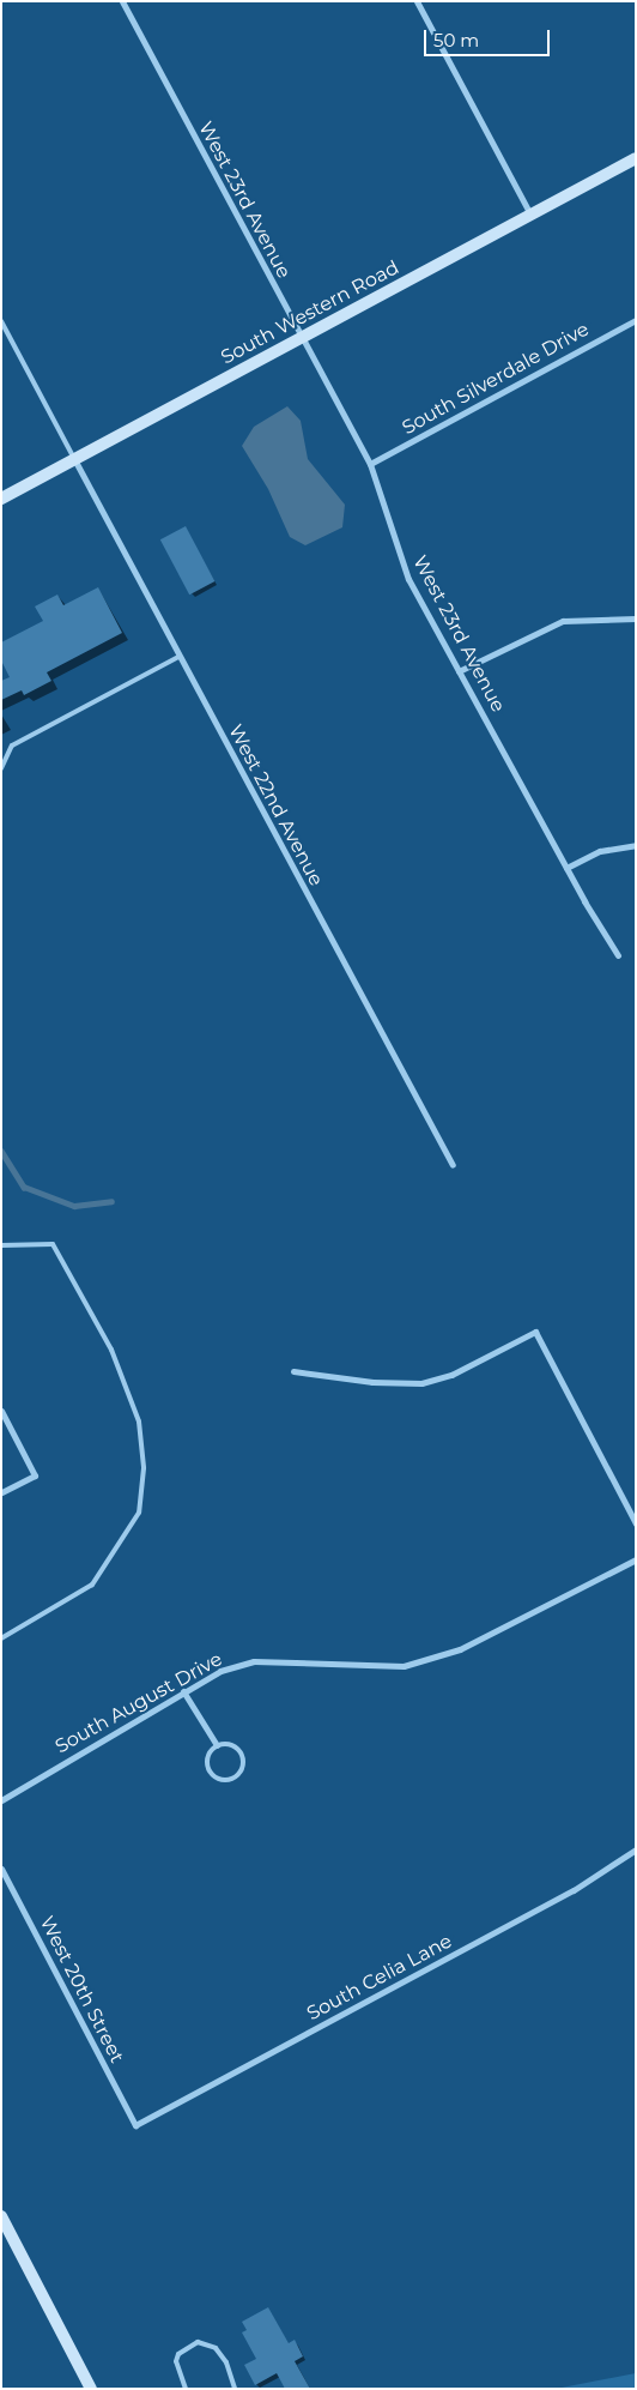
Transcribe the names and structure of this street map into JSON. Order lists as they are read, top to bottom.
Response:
{
  "streets": {
    "street": [
      "West 23rd Avenue",
      "South Western Road",
      "South Silverdale Drive",
      "West 22nd Avenue",
      "South August Drive",
      "South Celia Lane",
      "West 20th Street"
    ]
  },
  "crossings": [
    ["West 23rd Avenue", "South Western Road"],
    ["West 23rd Avenue", "South Silverdale Drive"],
    ["South Western Road", "West 22nd Avenue"],
    ["South Celia Lane", "West 20th Street"]
  ],
  "scale_bar": "50 m"
}
